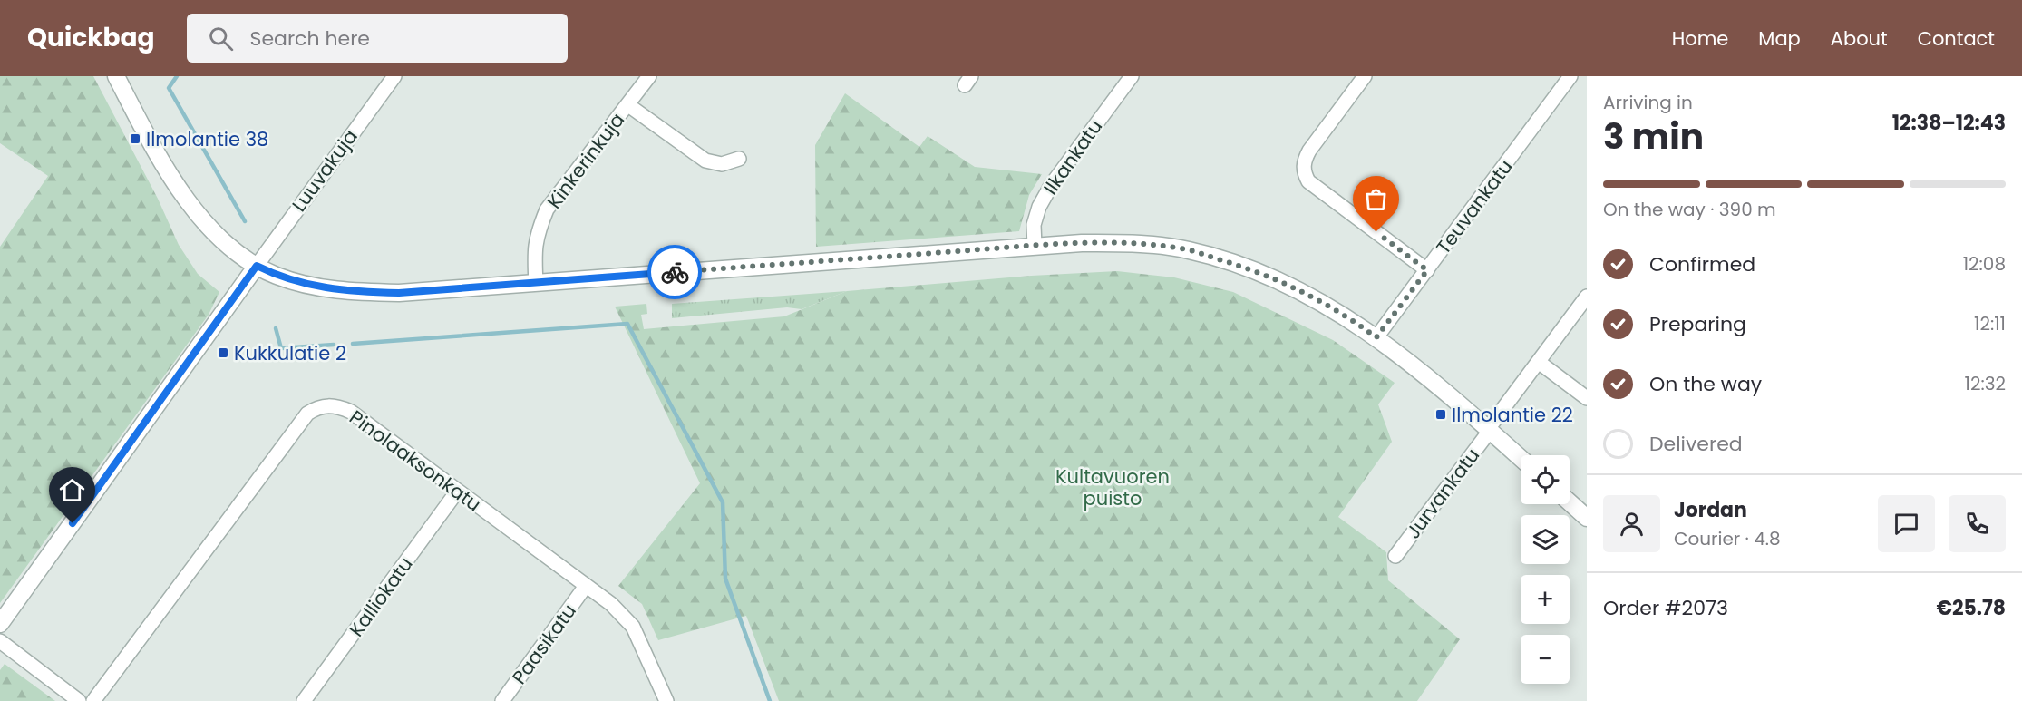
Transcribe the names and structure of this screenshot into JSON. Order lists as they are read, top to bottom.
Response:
{
  "streets": {
    "street": [
      "Ilkankatu",
      "Kinkerinkuja",
      "Luuvakuja",
      "Teuvankatu",
      "Pinolaaksonkatu",
      "Jurvankatu",
      "Kalliokatu",
      "Paasikatu"
    ]
  },
  "crossings": [
    ["Pinolaaksonkatu", "Kalliokatu"],
    ["Pinolaaksonkatu", "Paasikatu"]
  ],
  "parks": ["Kultavuoren puisto"],
  "places": {
    "transit": ["Ilmolantie 38", "Kukkulatie 2", "Ilmolantie 22"]
  },
  "page": {
    "header": "Quickbag",
    "search": "Search here",
    "nav": [
      "Home",
      "Map",
      "About",
      "Contact"
    ],
    "heading": ["3 min", "Arriving in", "12:38–12:43"],
    "panel": [
      "Jordan",
      "Courier · 4.8",
      "Order #2073",
      "€25.78"
    ],
    "bar": "On the way · 390 m",
    "list": [
      ["Confirmed", "12:08"],
      ["Preparing", "12:11"],
      ["On the way", "12:32"],
      "Delivered"
    ],
    "map_buttons": ["+", "−"]
  }
}
